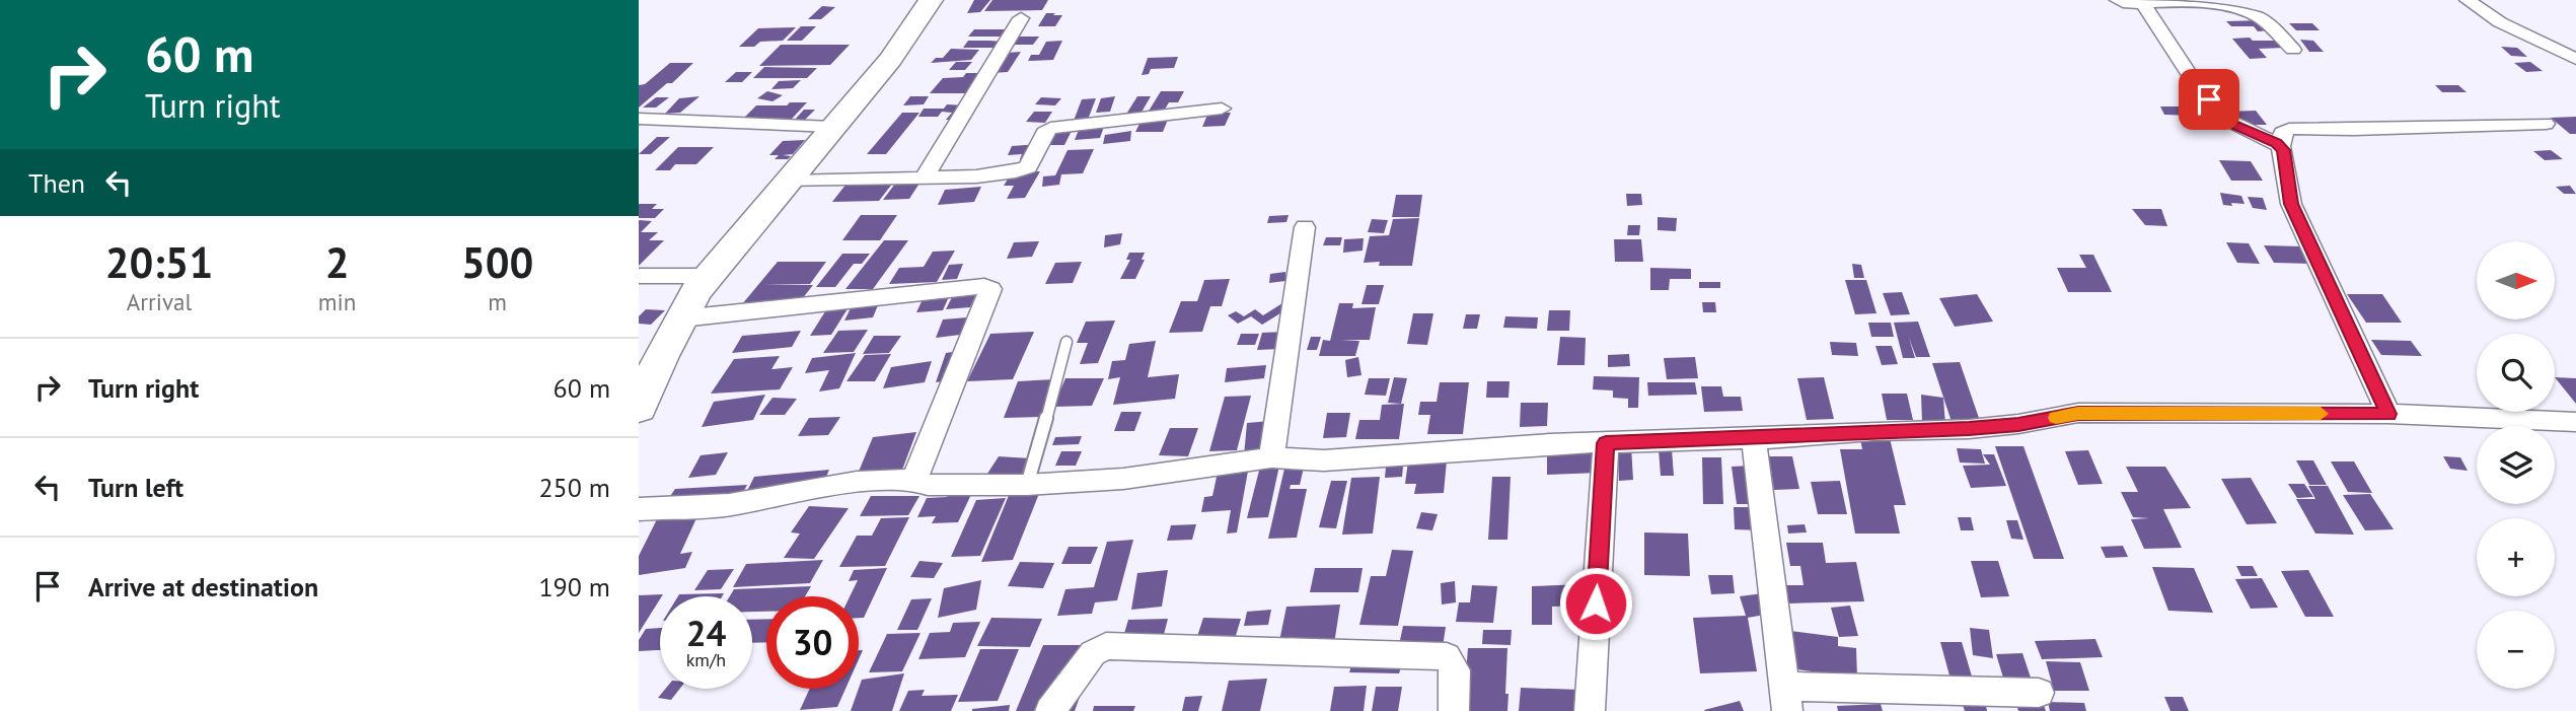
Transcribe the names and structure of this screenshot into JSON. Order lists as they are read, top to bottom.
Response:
{
  "north": "right",
  "page": {
    "turn": ["60 m", "Turn right"],
    "then": "Then",
    "eta": [
      "20:51",
      "Arrival",
      "2",
      "min",
      "500",
      "m"
    ],
    "map_buttons": ["+", "−"],
    "list": [
      {
        "name": "Turn right",
        "value": "60 m"
      },
      {
        "name": "Turn left",
        "value": "250 m"
      },
      {
        "name": "Arrive at destination",
        "value": "190 m"
      }
    ],
    "speed": "24 km/h",
    "limit": "30"
  }
}
